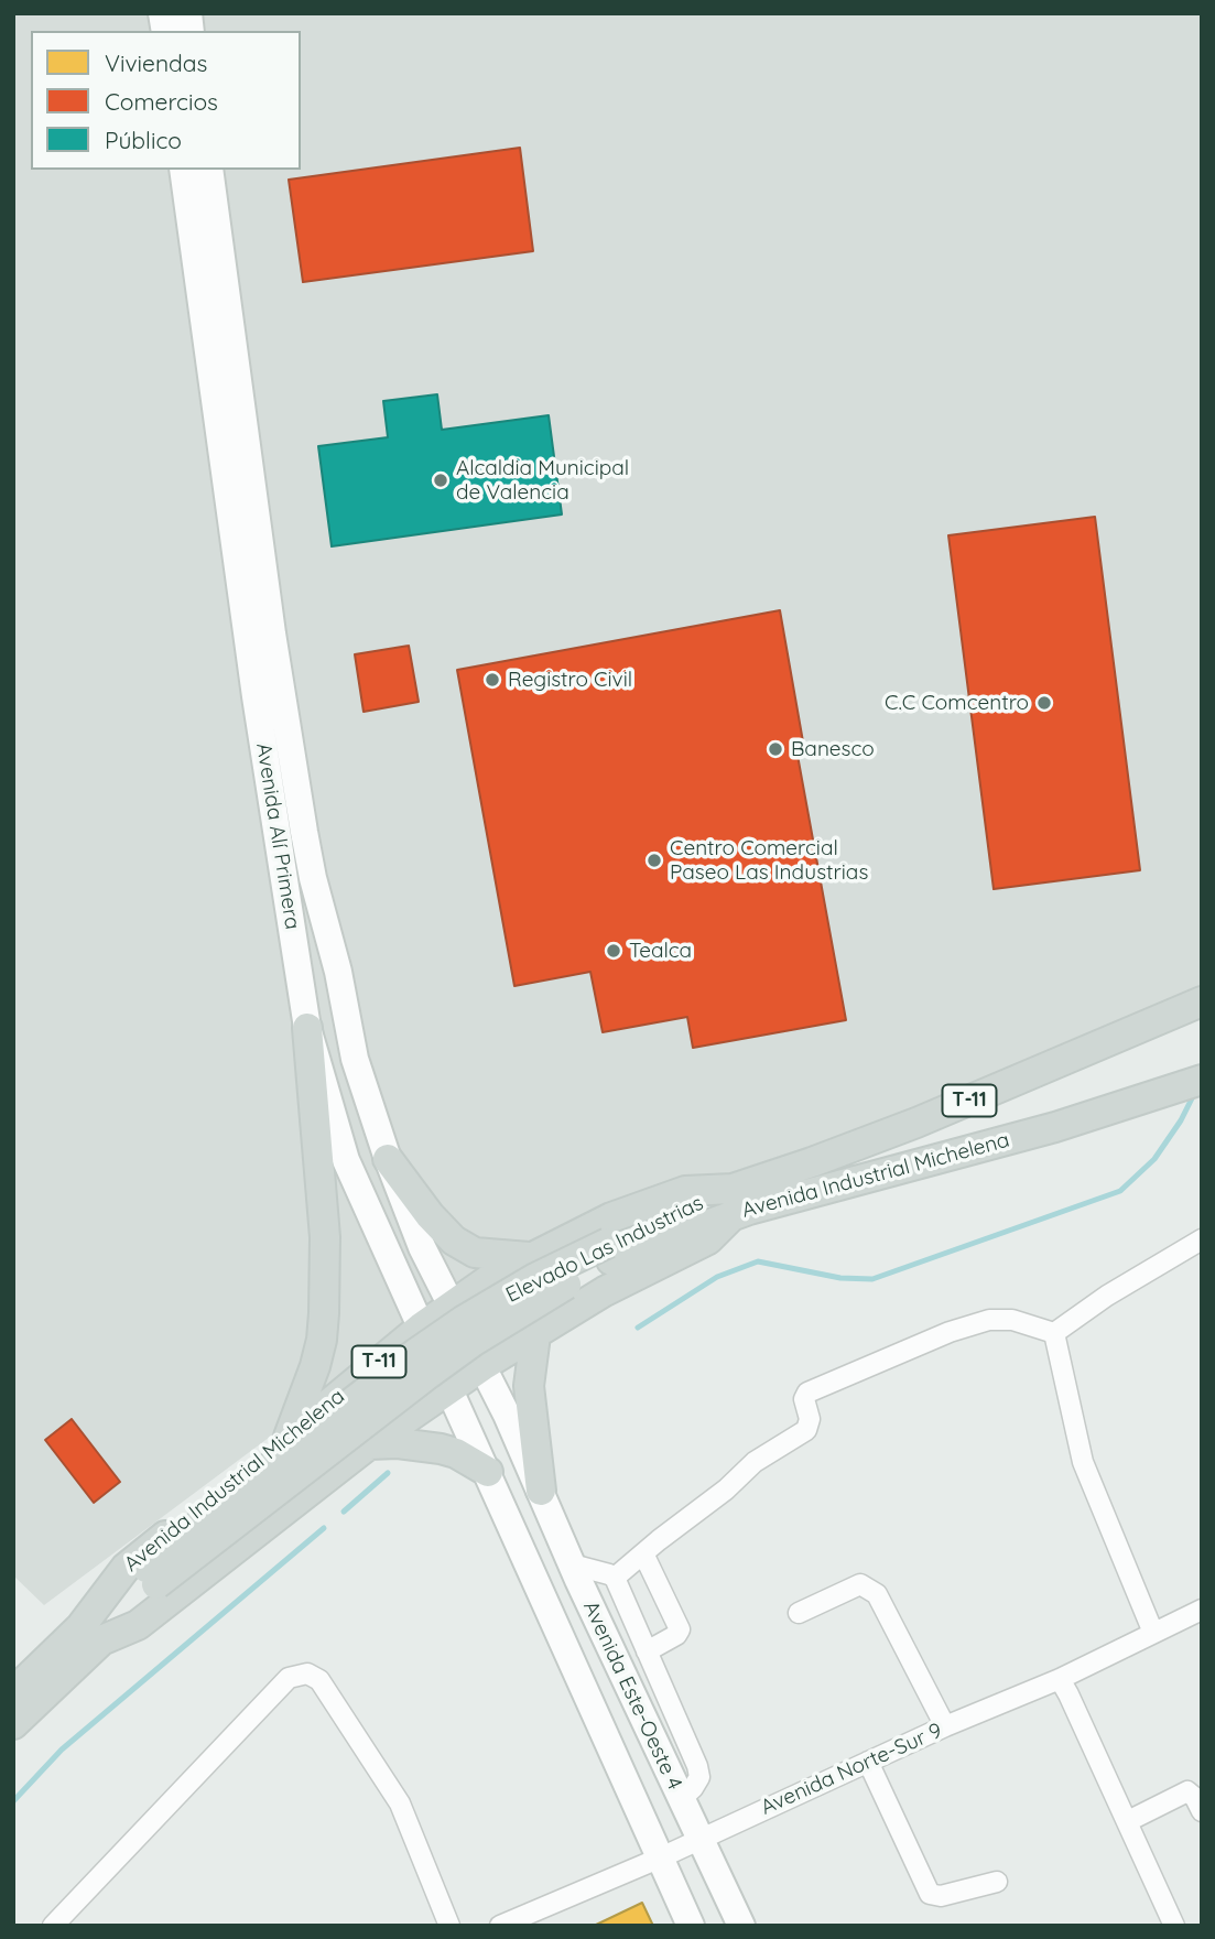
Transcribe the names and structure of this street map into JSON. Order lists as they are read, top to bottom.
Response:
{
  "streets": {
    "main road": [
      "Avenida Alí Primera",
      "T-11",
      "Avenida Industrial Michelena",
      "Elevado Las Industrias",
      "Avenida Este-Oeste 4"
    ],
    "street": ["Avenida Norte-Sur 9"]
  },
  "crossings": [
    ["Avenida Alí Primera", "T-11"],
    ["Avenida Alí Primera", "Avenida Industrial Michelena"],
    ["Avenida Alí Primera", "Avenida Este-Oeste 4"],
    ["Avenida Alí Primera", "Avenida Norte-Sur 9"],
    ["T-11", "Avenida Industrial Michelena"],
    ["Avenida Industrial Michelena", "Elevado Las Industrias"],
    ["Avenida Este-Oeste 4", "Avenida Norte-Sur 9"]
  ],
  "places": [
    "Alcaldia Municipal de Valencia",
    "Registro Civil",
    "C.C Comcentro",
    "Banesco",
    "Centro Comercial Paseo Las Industrias",
    "Tealca"
  ],
  "legend": ["Viviendas", "Comercios", "Público"]
}
